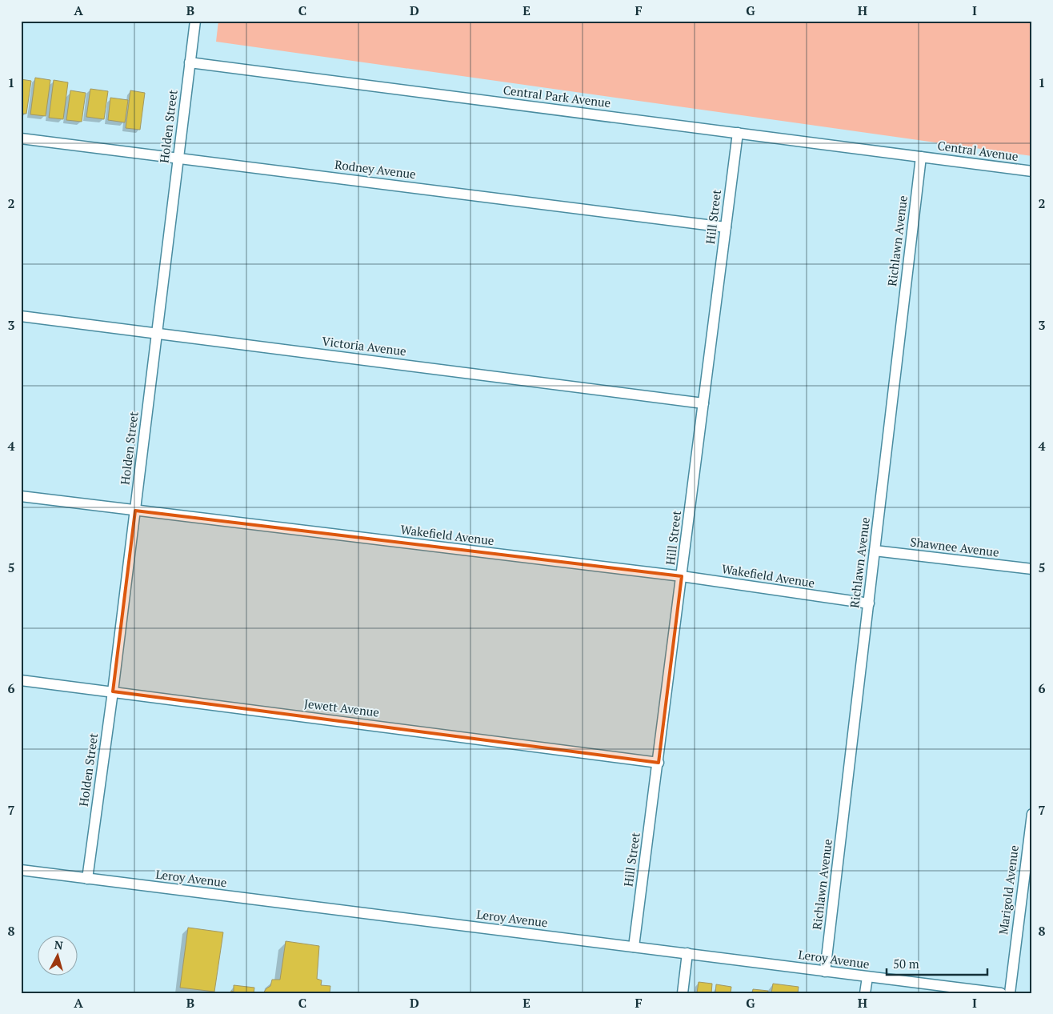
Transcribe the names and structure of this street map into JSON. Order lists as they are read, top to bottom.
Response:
{
  "streets": {
    "street": [
      "Central Park Avenue",
      "Holden Street",
      "Central Avenue",
      "Rodney Avenue",
      "Hill Street",
      "Richlawn Avenue",
      "Victoria Avenue",
      "Wakefield Avenue",
      "Shawnee Avenue",
      "Jewett Avenue",
      "Leroy Avenue",
      "Marigold Avenue"
    ]
  },
  "crossings": [
    ["Central Park Avenue", "Holden Street"],
    ["Central Park Avenue", "Central Avenue"],
    ["Central Park Avenue", "Hill Street"],
    ["Central Park Avenue", "Richlawn Avenue"],
    ["Holden Street", "Rodney Avenue"],
    ["Holden Street", "Victoria Avenue"],
    ["Holden Street", "Wakefield Avenue"],
    ["Holden Street", "Jewett Avenue"],
    ["Holden Street", "Leroy Avenue"],
    ["Central Avenue", "Richlawn Avenue"],
    ["Rodney Avenue", "Hill Street"],
    ["Hill Street", "Victoria Avenue"],
    ["Hill Street", "Wakefield Avenue"],
    ["Hill Street", "Jewett Avenue"],
    ["Hill Street", "Leroy Avenue"],
    ["Richlawn Avenue", "Wakefield Avenue"],
    ["Richlawn Avenue", "Shawnee Avenue"],
    ["Richlawn Avenue", "Leroy Avenue"]
  ],
  "scale_bar": "50 m",
  "north": "top",
  "grid": {
    "columns": [
      "A",
      "B",
      "C",
      "D",
      "E",
      "F",
      "G",
      "H",
      "I"
    ],
    "rows": [
      "1",
      "2",
      "3",
      "4",
      "5",
      "6",
      "7",
      "8"
    ]
  }
}
